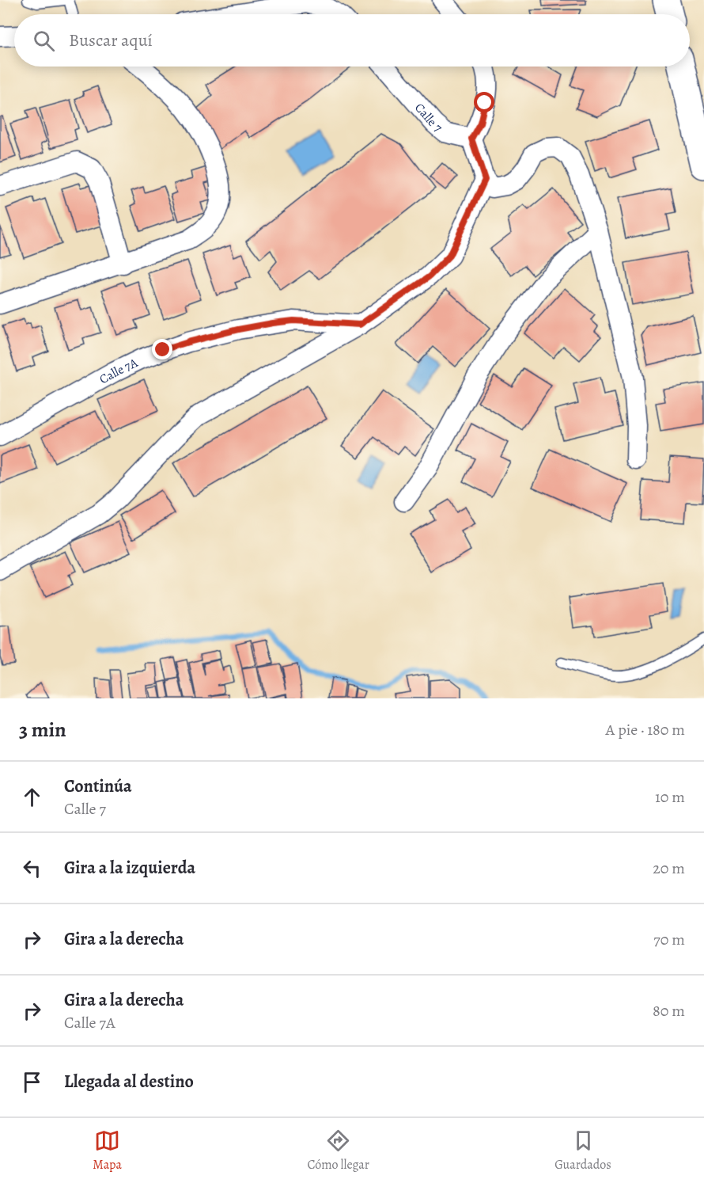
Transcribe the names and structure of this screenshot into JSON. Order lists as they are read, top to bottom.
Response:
{
  "streets": {
    "street": ["Calle 7", "Calle 7A"]
  },
  "page": {
    "search": "Buscar aquí",
    "heading": ["3 min", "A pie · 180 m"],
    "list": [
      ["Continúa", "Calle 7", "10 m"],
      ["Gira a la izquierda", "20 m"],
      ["Gira a la derecha", "70 m"],
      ["Gira a la derecha", "Calle 7A", "80 m"],
      "Llegada al destino"
    ],
    "nav": ["Mapa", "Cómo llegar", "Guardados"]
  }
}
